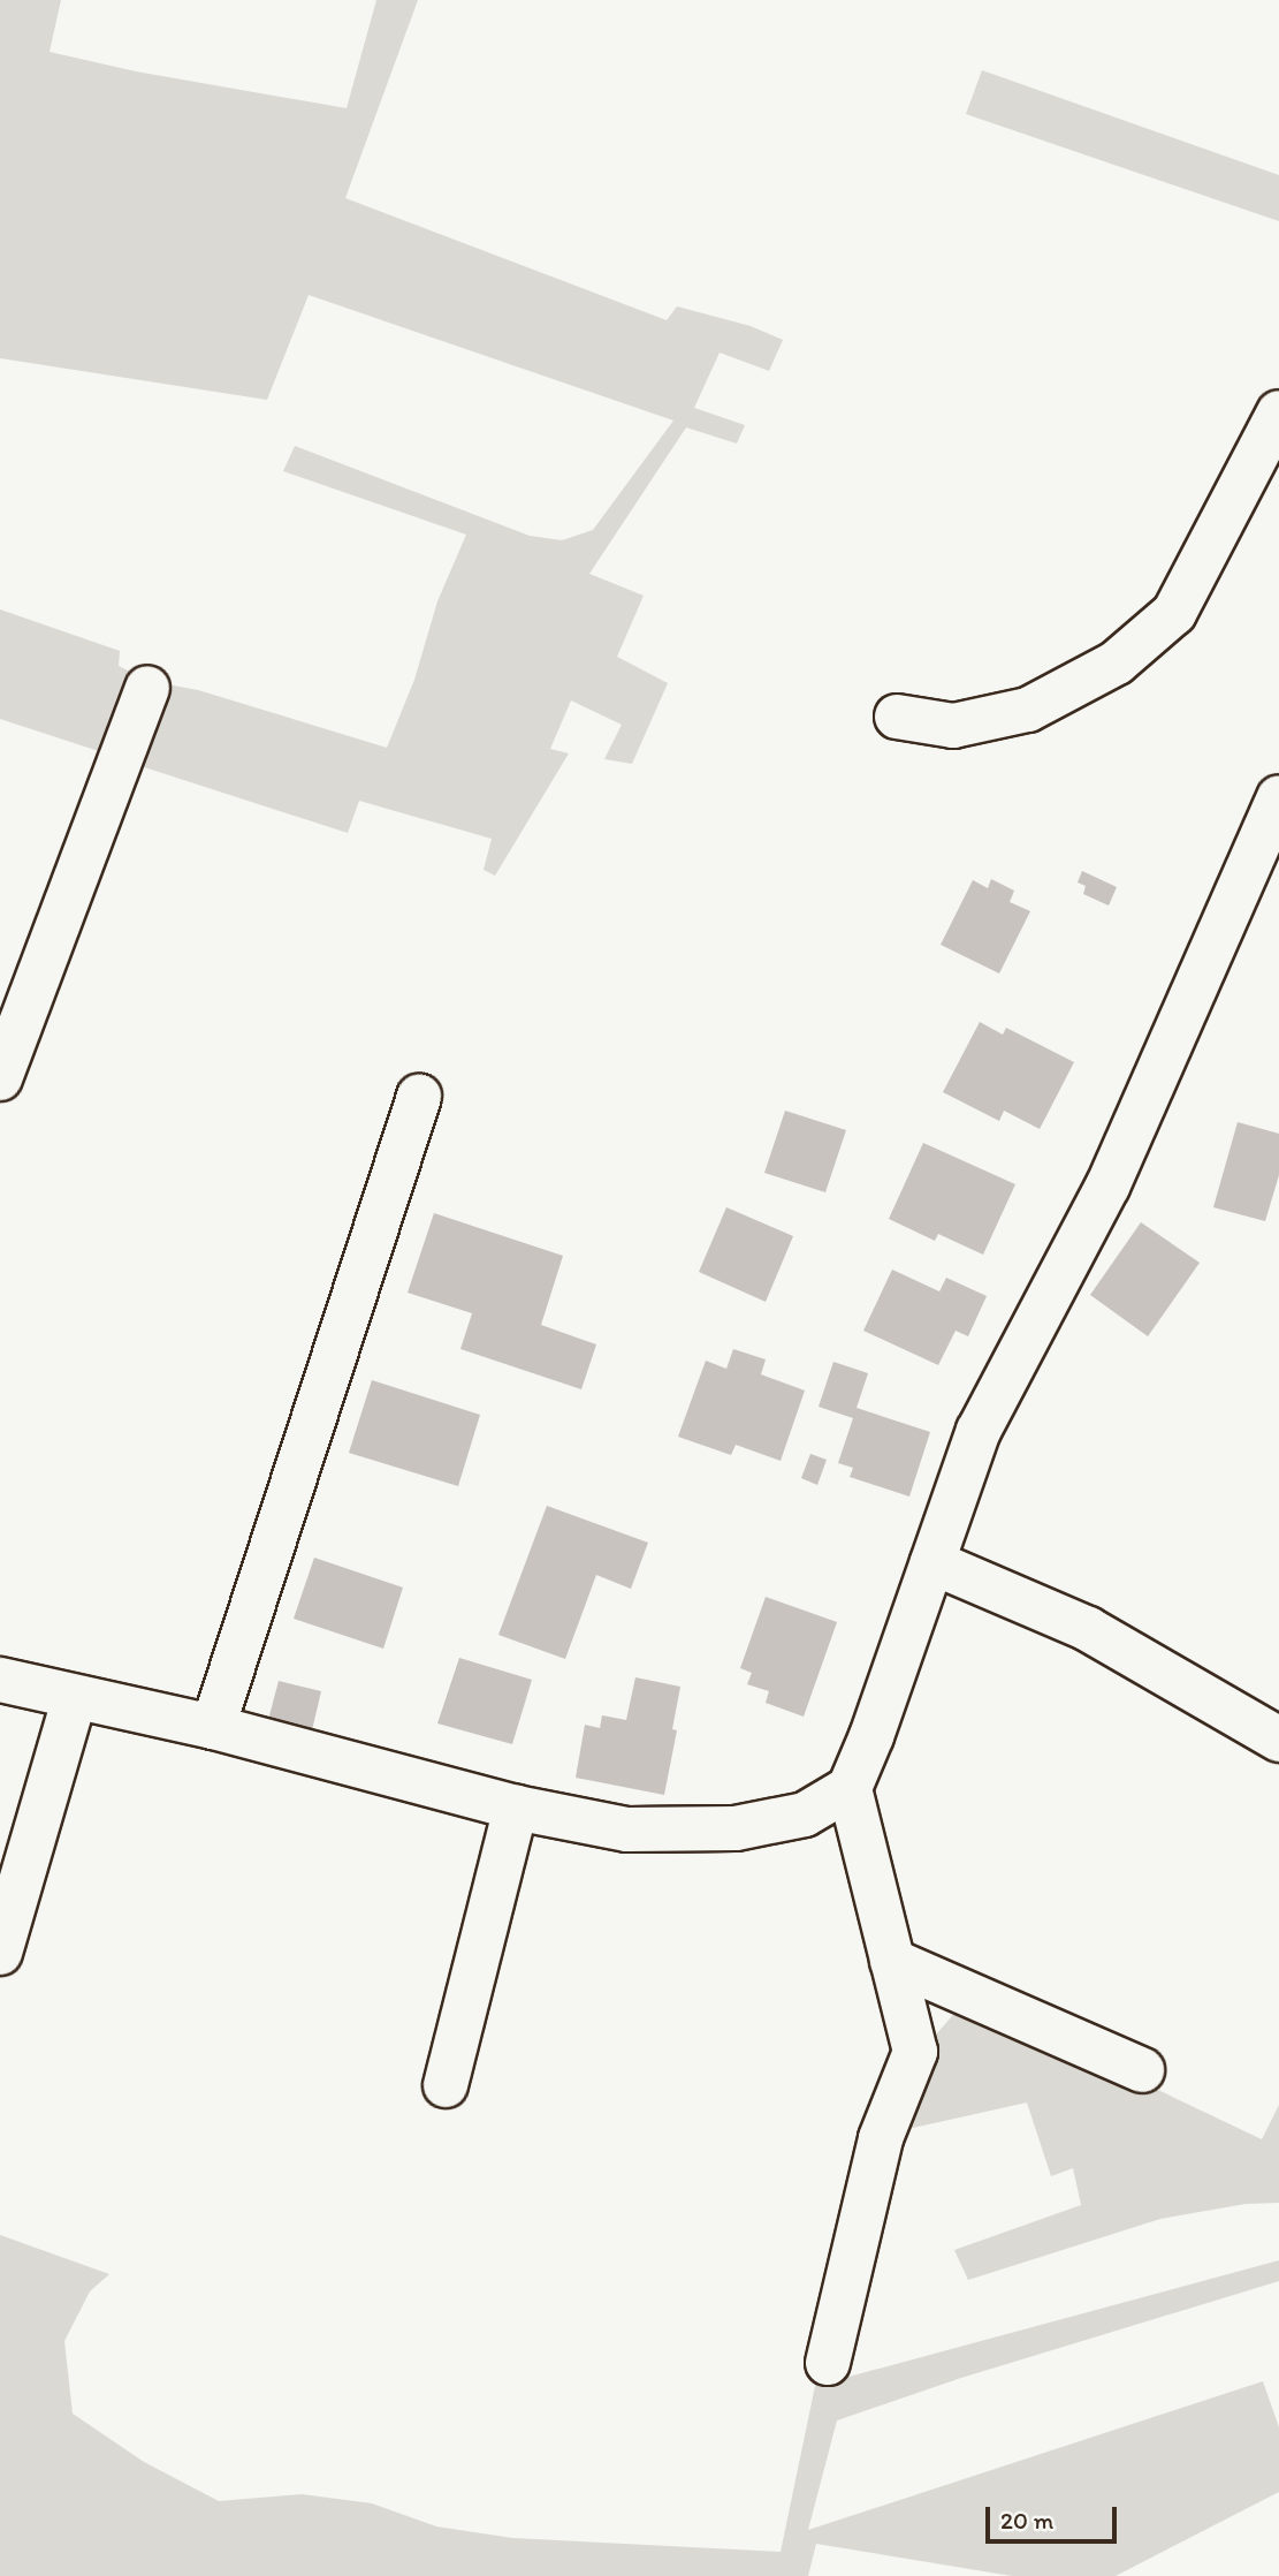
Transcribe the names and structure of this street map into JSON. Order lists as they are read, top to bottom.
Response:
{
  "scale_bar": "20 m"
}
